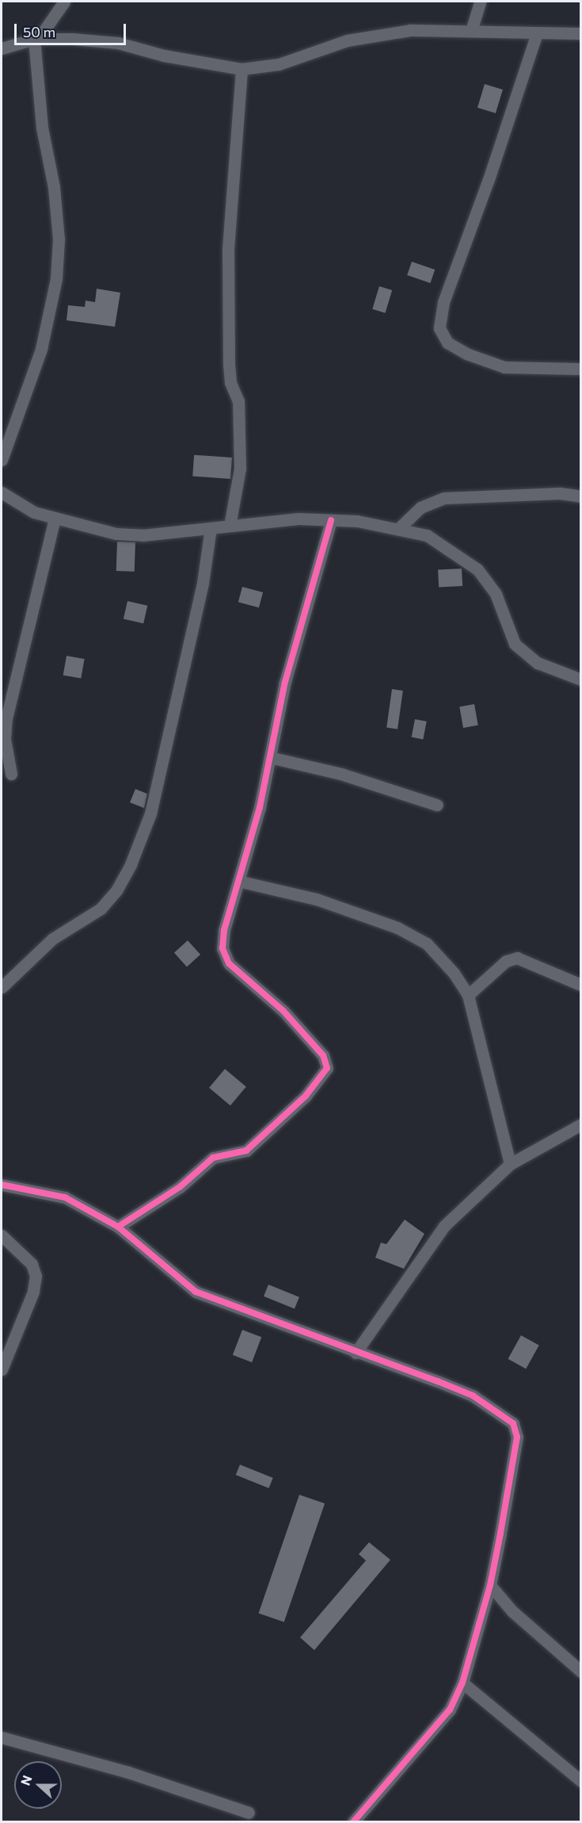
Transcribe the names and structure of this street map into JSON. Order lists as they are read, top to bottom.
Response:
{
  "scale_bar": "50 m",
  "north": "left"
}
